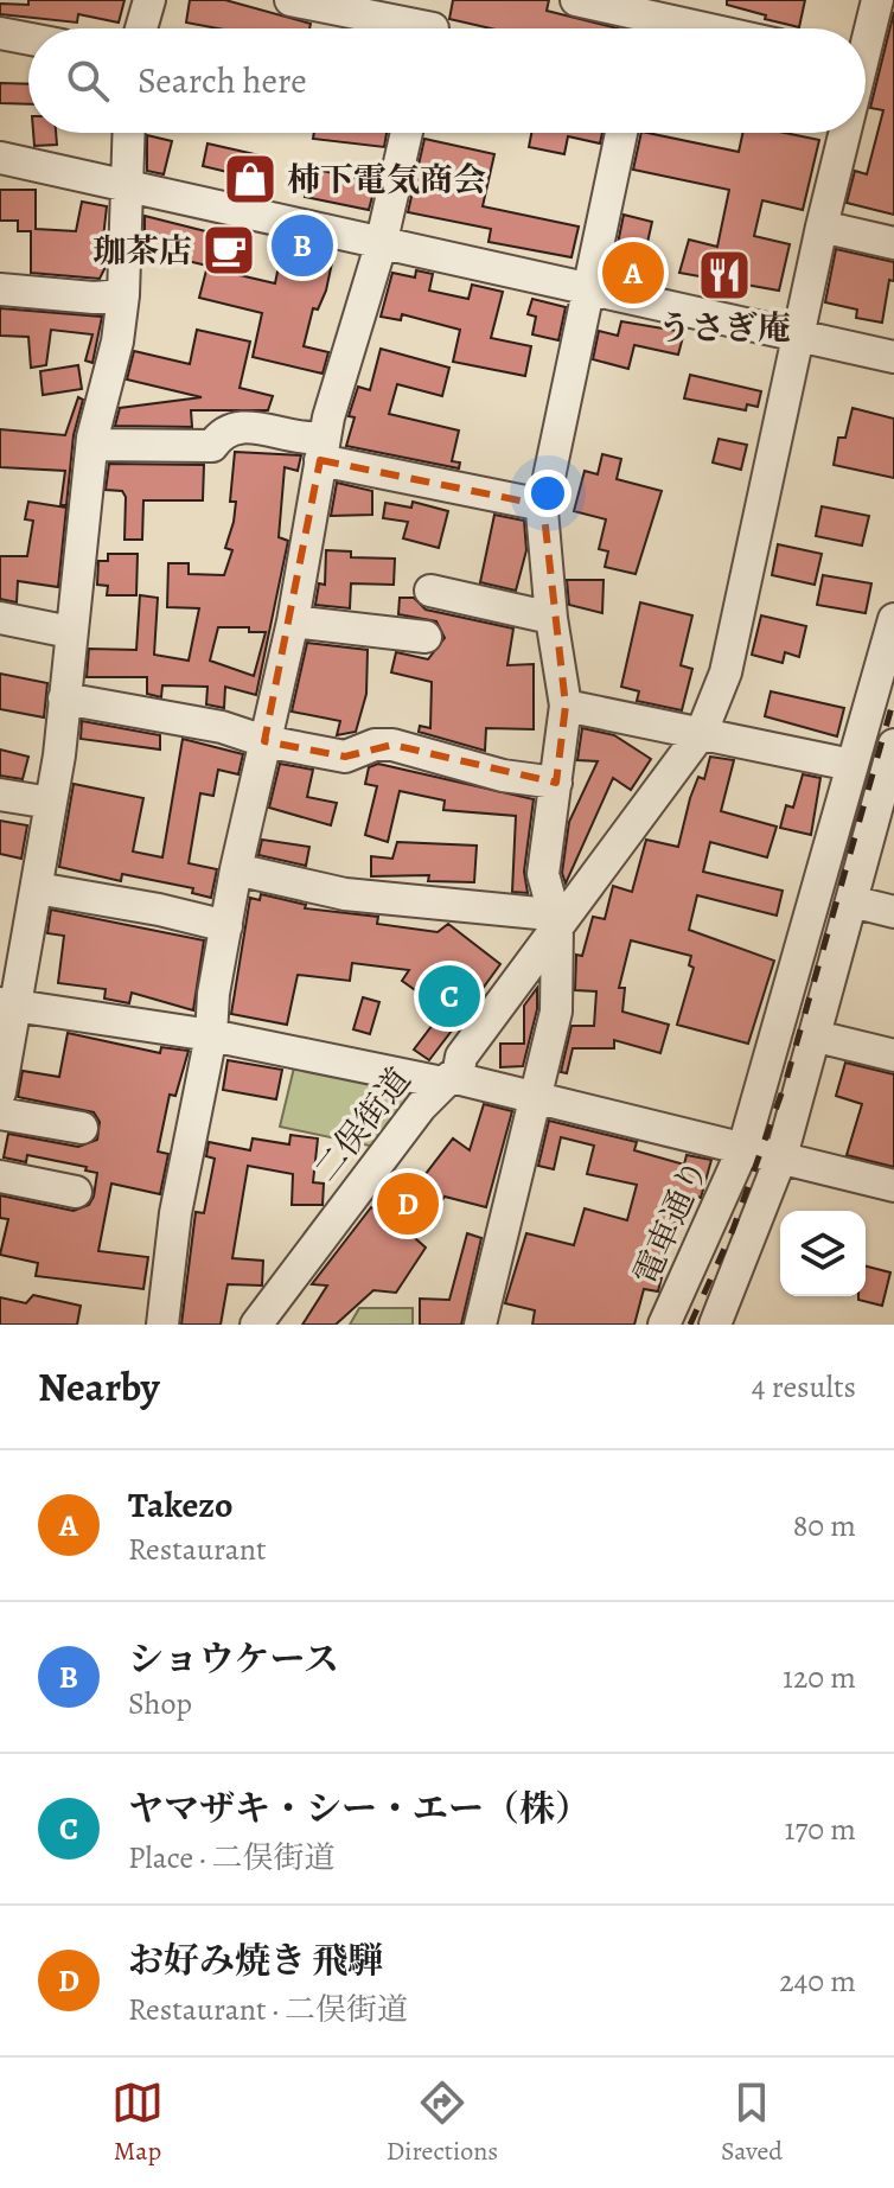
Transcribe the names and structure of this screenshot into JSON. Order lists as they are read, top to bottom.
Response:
{
  "streets": {
    "street": ["二俣街道", "電車通り"]
  },
  "crossings": [
    ["二俣街道", "電車通り"]
  ],
  "places": {
    "shop": ["柿下電気商会"],
    "cafe": ["珈茶店"],
    "restaurant": ["うさぎ庵"]
  },
  "page": {
    "search": "Search here",
    "pins": [
      "B",
      "A",
      "C",
      "D"
    ],
    "heading": ["Nearby", "4 results"],
    "list": [
      {
        "mark": "A",
        "name": "Takezo",
        "note": "Restaurant",
        "value": "80 m"
      },
      {
        "mark": "B",
        "name": "ショウケース",
        "note": "Shop",
        "value": "120 m"
      },
      {
        "mark": "C",
        "name": "ヤマザキ・シー・エー（株）",
        "note": "Place · 二俣街道",
        "value": "170 m"
      },
      {
        "mark": "D",
        "name": "お好み焼き 飛騨",
        "note": "Restaurant · 二俣街道",
        "value": "240 m"
      }
    ],
    "nav": ["Map", "Directions", "Saved"]
  }
}
